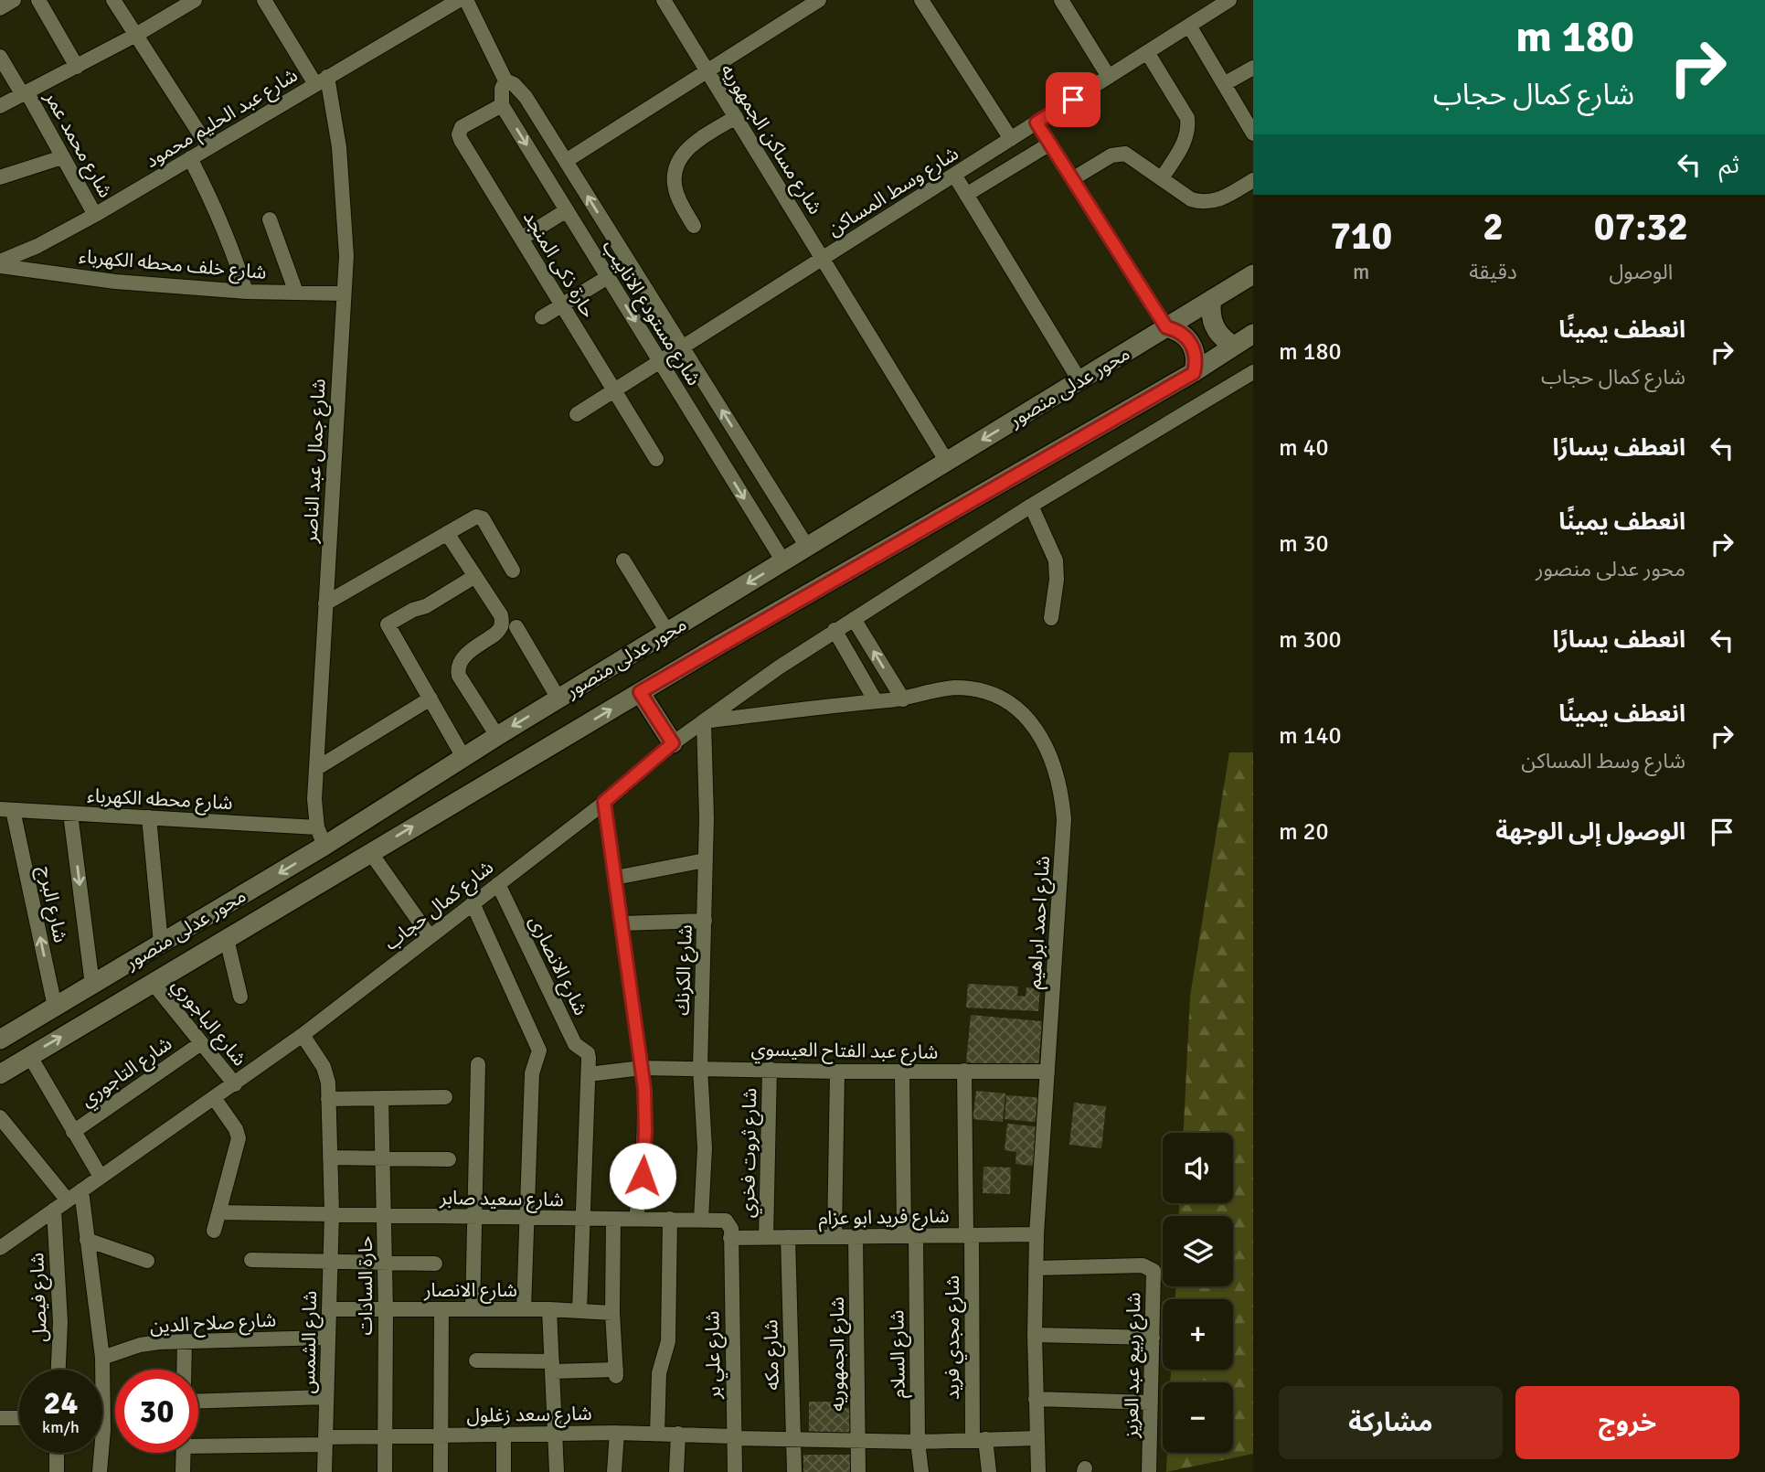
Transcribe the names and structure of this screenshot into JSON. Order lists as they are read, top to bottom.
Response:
{
  "streets": {
    "main road": ["محور عدلى منصور"],
    "street": [
      "شارع عبد الحليم محمود",
      "شارع مساكن الجمهوريه",
      "شارع محمد عمر",
      "شارع وسط المساكن",
      "شارع خلف محطه الكهرباء",
      "حارة ذكى المنجد",
      "شارع مستودع الانابيب",
      "شارع جمال عبد الناصر",
      "شارع محطه الكهرباء",
      "شارع البرج",
      "شارع كمال حجاب",
      "شارع احمد ابراهيم",
      "شارع الانصارى",
      "شارع الكرنك",
      "شارع الباجوري",
      "شارع عبد الفتاح العيسوي",
      "شارع التاجوري",
      "شارع ثروت فخري",
      "شارع سعيد صابر",
      "شارع فريد ابو عزام",
      "حارة السادات",
      "شارع الانصار",
      "شارع فيصل",
      "شارع صلاح الدين",
      "شارع مجدي فريد",
      "شارع الشمس",
      "شارع الجمهوريه",
      "شارع السلام",
      "شارع علي بر",
      "شارع مكه",
      "شارع ربيع عبد العزيز",
      "شارع سعد زغلول"
    ]
  },
  "crossings": [
    ["شارع عبد الحليم محمود", "شارع محمد عمر"],
    ["شارع عبد الحليم محمود", "شارع خلف محطه الكهرباء"],
    ["شارع عبد الحليم محمود", "شارع مستودع الانابيب"],
    ["شارع عبد الحليم محمود", "شارع جمال عبد الناصر"],
    ["شارع مساكن الجمهوريه", "شارع وسط المساكن"],
    ["شارع مساكن الجمهوريه", "محور عدلى منصور"],
    ["شارع وسط المساكن", "حارة ذكى المنجد"],
    ["شارع وسط المساكن", "شارع مستودع الانابيب"],
    ["شارع خلف محطه الكهرباء", "شارع جمال عبد الناصر"],
    ["حارة ذكى المنجد", "شارع مستودع الانابيب"],
    ["شارع مستودع الانابيب", "محور عدلى منصور"],
    ["محور عدلى منصور", "شارع جمال عبد الناصر"],
    ["محور عدلى منصور", "شارع البرج"],
    ["محور عدلى منصور", "شارع الباجوري"],
    ["شارع جمال عبد الناصر", "شارع محطه الكهرباء"],
    ["شارع محطه الكهرباء", "شارع البرج"],
    ["شارع كمال حجاب", "شارع احمد ابراهيم"],
    ["شارع كمال حجاب", "شارع الانصارى"],
    ["شارع كمال حجاب", "شارع الكرنك"],
    ["شارع كمال حجاب", "شارع الباجوري"],
    ["شارع كمال حجاب", "شارع فيصل"],
    ["شارع كمال حجاب", "شارع الشمس"],
    ["شارع احمد ابراهيم", "شارع الكرنك"],
    ["شارع احمد ابراهيم", "شارع عبد الفتاح العيسوي"],
    ["شارع احمد ابراهيم", "شارع فريد ابو عزام"],
    ["شارع احمد ابراهيم", "شارع ربيع عبد العزيز"],
    ["شارع احمد ابراهيم", "شارع سعد زغلول"],
    ["شارع الانصارى", "شارع عبد الفتاح العيسوي"],
    ["شارع الكرنك", "شارع عبد الفتاح العيسوي"],
    ["شارع الكرنك", "شارع سعيد صابر"],
    ["شارع الباجوري", "شارع التاجوري"],
    ["شارع عبد الفتاح العيسوي", "شارع ثروت فخري"],
    ["شارع عبد الفتاح العيسوي", "شارع مجدي فريد"],
    ["شارع عبد الفتاح العيسوي", "شارع السلام"],
    ["شارع ثروت فخري", "شارع فريد ابو عزام"],
    ["شارع سعيد صابر", "شارع فريد ابو عزام"],
    ["شارع سعيد صابر", "حارة السادات"],
    ["شارع سعيد صابر", "شارع الشمس"],
    ["شارع سعيد صابر", "شارع علي بر"],
    ["شارع فريد ابو عزام", "شارع مجدي فريد"],
    ["شارع فريد ابو عزام", "شارع الجمهوريه"],
    ["شارع فريد ابو عزام", "شارع السلام"],
    ["شارع فريد ابو عزام", "شارع علي بر"],
    ["شارع فريد ابو عزام", "شارع مكه"],
    ["حارة السادات", "شارع الانصار"],
    ["حارة السادات", "شارع سعد زغلول"],
    ["شارع الانصار", "شارع الشمس"],
    ["شارع صلاح الدين", "شارع الشمس"],
    ["شارع مجدي فريد", "شارع سعد زغلول"],
    ["شارع الشمس", "شارع سعد زغلول"],
    ["شارع الجمهوريه", "شارع سعد زغلول"],
    ["شارع السلام", "شارع سعد زغلول"],
    ["شارع علي بر", "شارع سعد زغلول"],
    ["شارع مكه", "شارع سعد زغلول"]
  ],
  "page": {
    "turn": ["180 m", "شارع كمال حجاب"],
    "then": "ثم",
    "eta": [
      "07:32",
      "الوصول",
      "2",
      "دقيقة",
      "710",
      "m"
    ],
    "list": [
      {
        "name": "انعطف يمينًا",
        "note": "شارع كمال حجاب",
        "value": "180 m"
      },
      {
        "name": "انعطف يسارًا",
        "value": "40 m"
      },
      {
        "name": "انعطف يمينًا",
        "note": "محور عدلى منصور",
        "value": "30 m"
      },
      {
        "name": "انعطف يسارًا",
        "value": "300 m"
      },
      {
        "name": "انعطف يمينًا",
        "note": "شارع وسط المساكن",
        "value": "140 m"
      },
      {
        "name": "الوصول إلى الوجهة",
        "value": "20 m"
      }
    ],
    "map_buttons": ["+", "−"],
    "speed": "24 km/h",
    "limit": "30",
    "buttons": ["خروج", "مشاركة"]
  }
}
